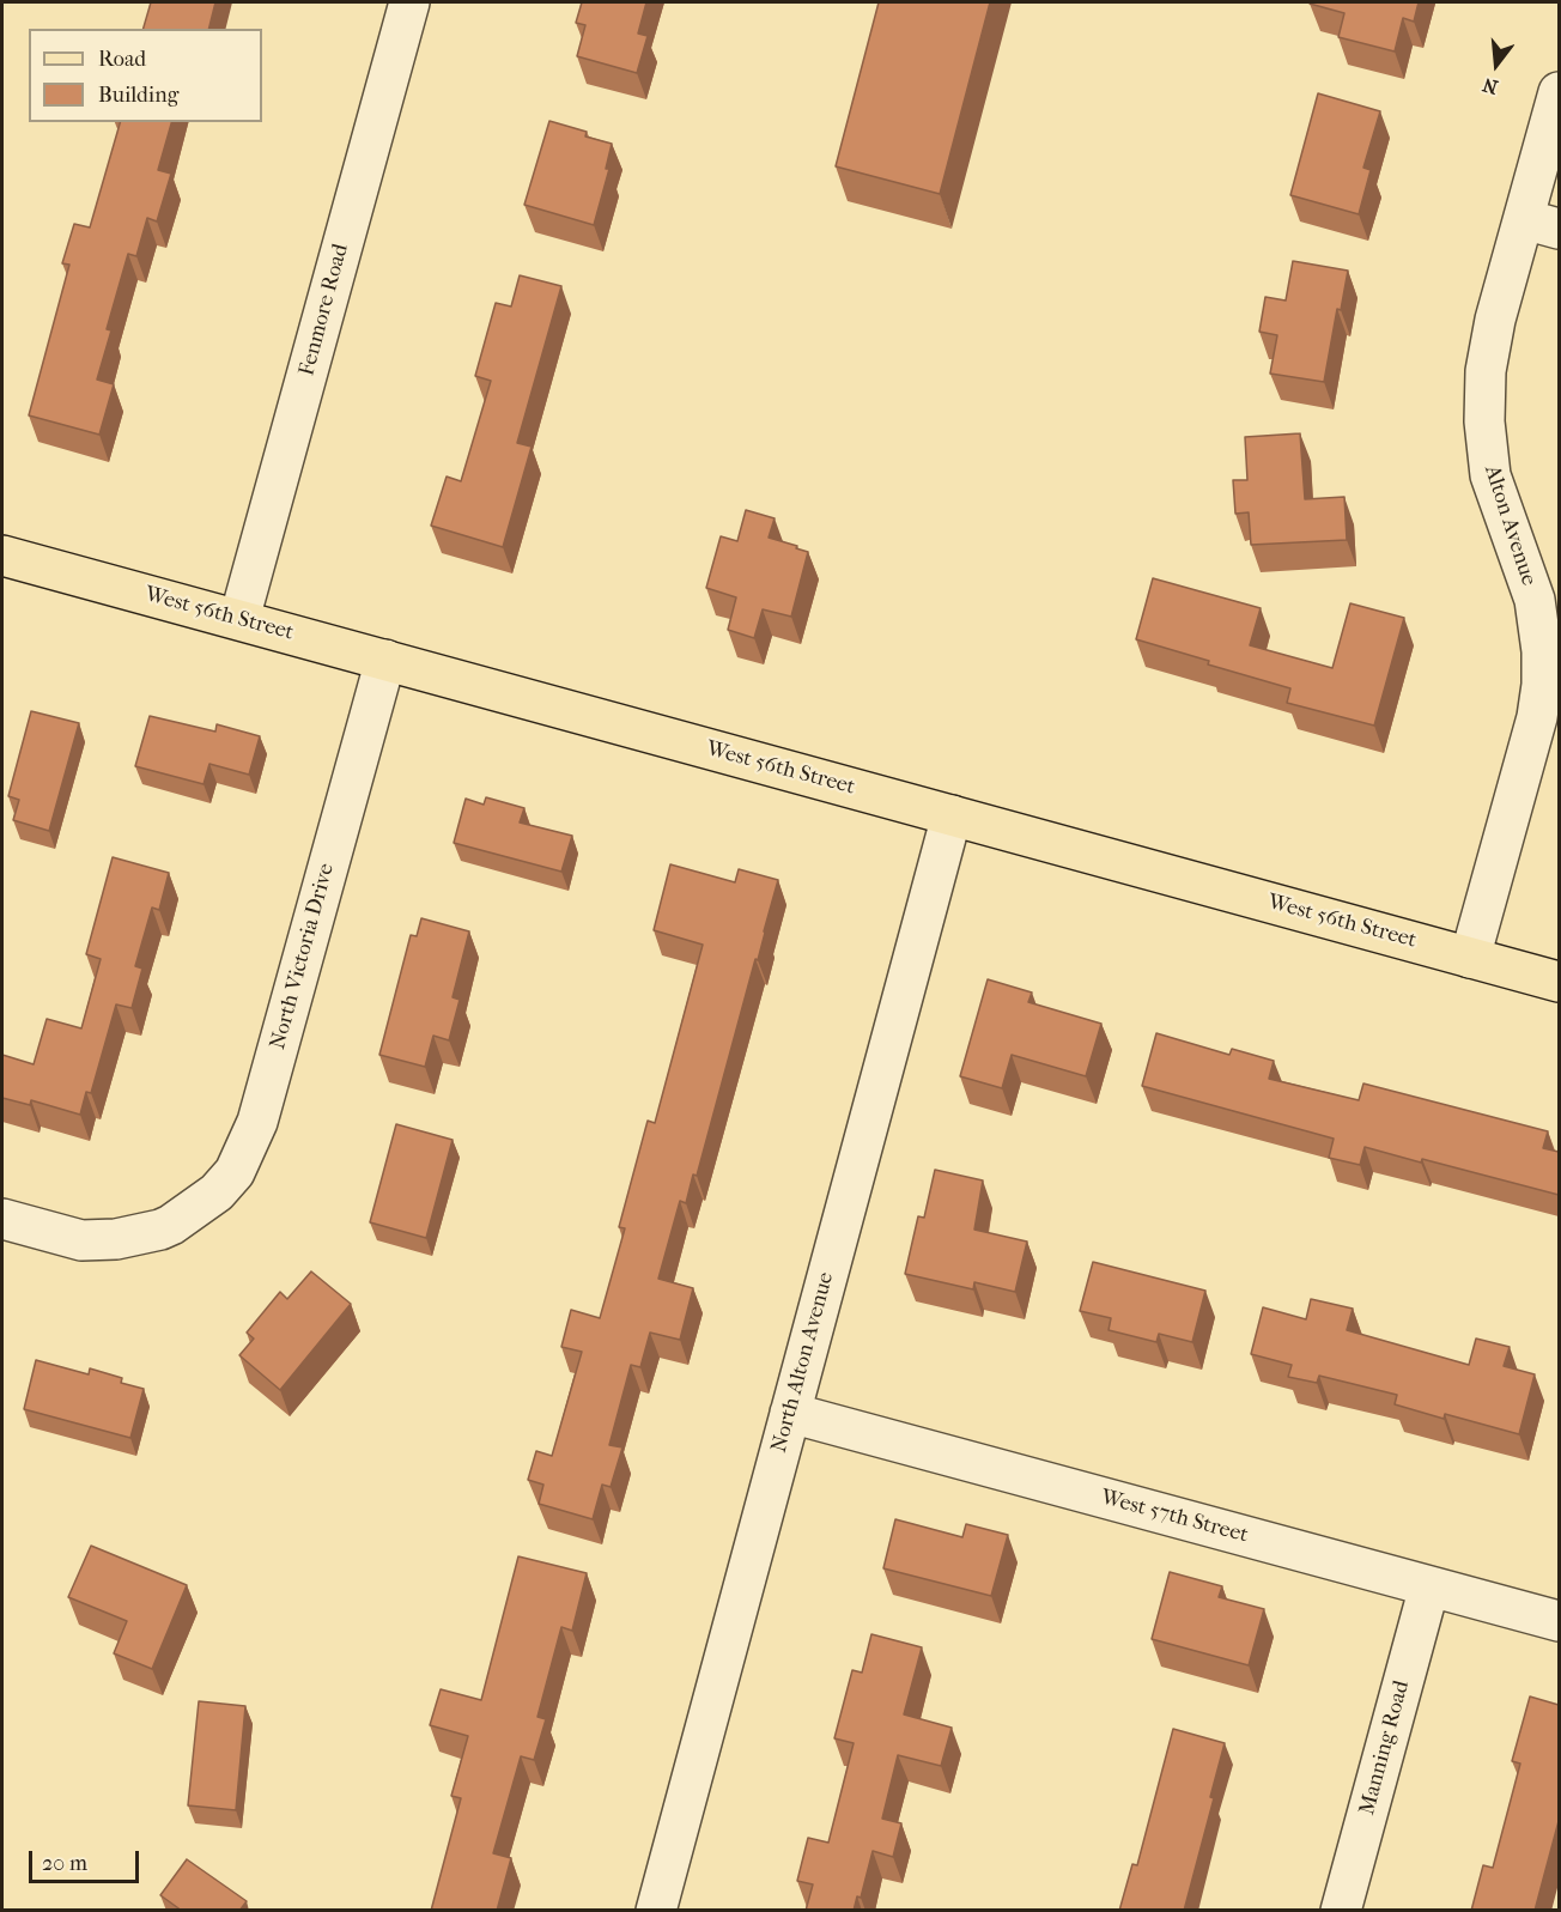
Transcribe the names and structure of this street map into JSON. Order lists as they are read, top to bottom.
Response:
{
  "streets": {
    "main road": ["West 56th Street"],
    "street": [
      "Fenmore Road",
      "Alton Avenue",
      "North Victoria Drive",
      "North Alton Avenue",
      "West 57th Street",
      "Manning Road"
    ]
  },
  "crossings": [
    ["Fenmore Road", "West 56th Street"],
    ["Alton Avenue", "West 56th Street"],
    ["West 56th Street", "North Victoria Drive"],
    ["West 56th Street", "North Alton Avenue"],
    ["North Alton Avenue", "West 57th Street"],
    ["West 57th Street", "Manning Road"]
  ],
  "legend": ["Road", "Building"],
  "scale_bar": "20 m",
  "north": "bottom"
}
